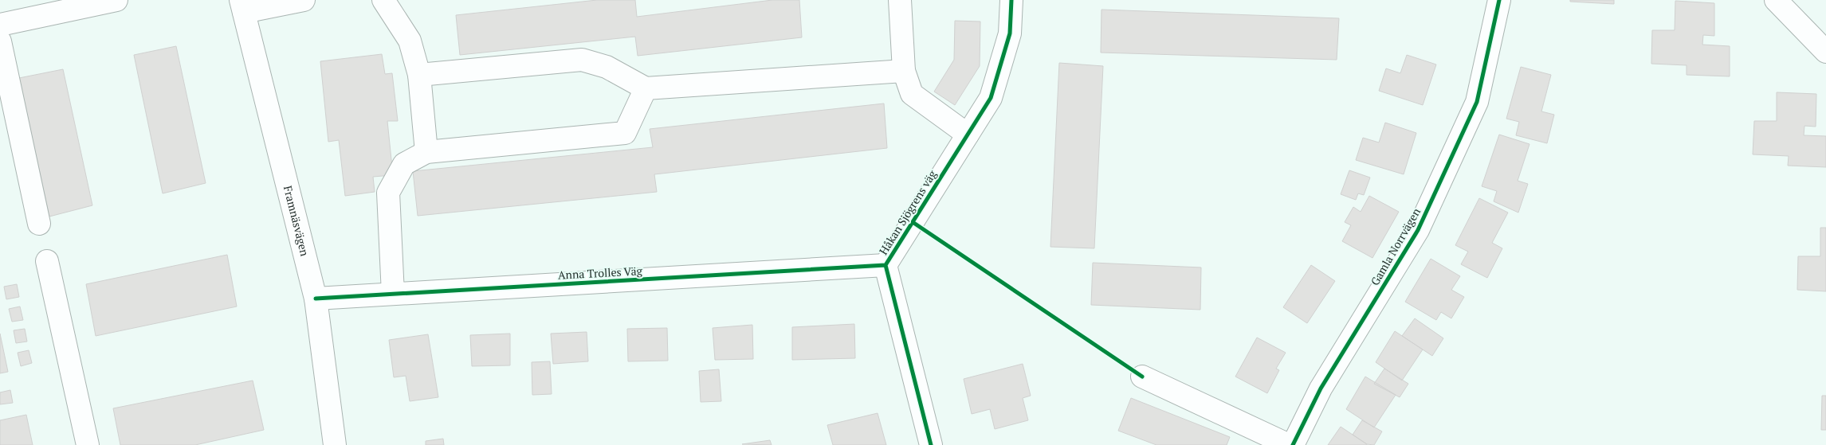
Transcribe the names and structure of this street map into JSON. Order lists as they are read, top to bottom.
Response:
{
  "streets": {
    "street": [
      "Håkan Sjögrens väg",
      "Framnäsvägen",
      "Gamla Norrvägen",
      "Anna Trolles Väg"
    ]
  },
  "crossings": [
    ["Håkan Sjögrens väg", "Anna Trolles Väg"],
    ["Framnäsvägen", "Anna Trolles Väg"]
  ]
}
